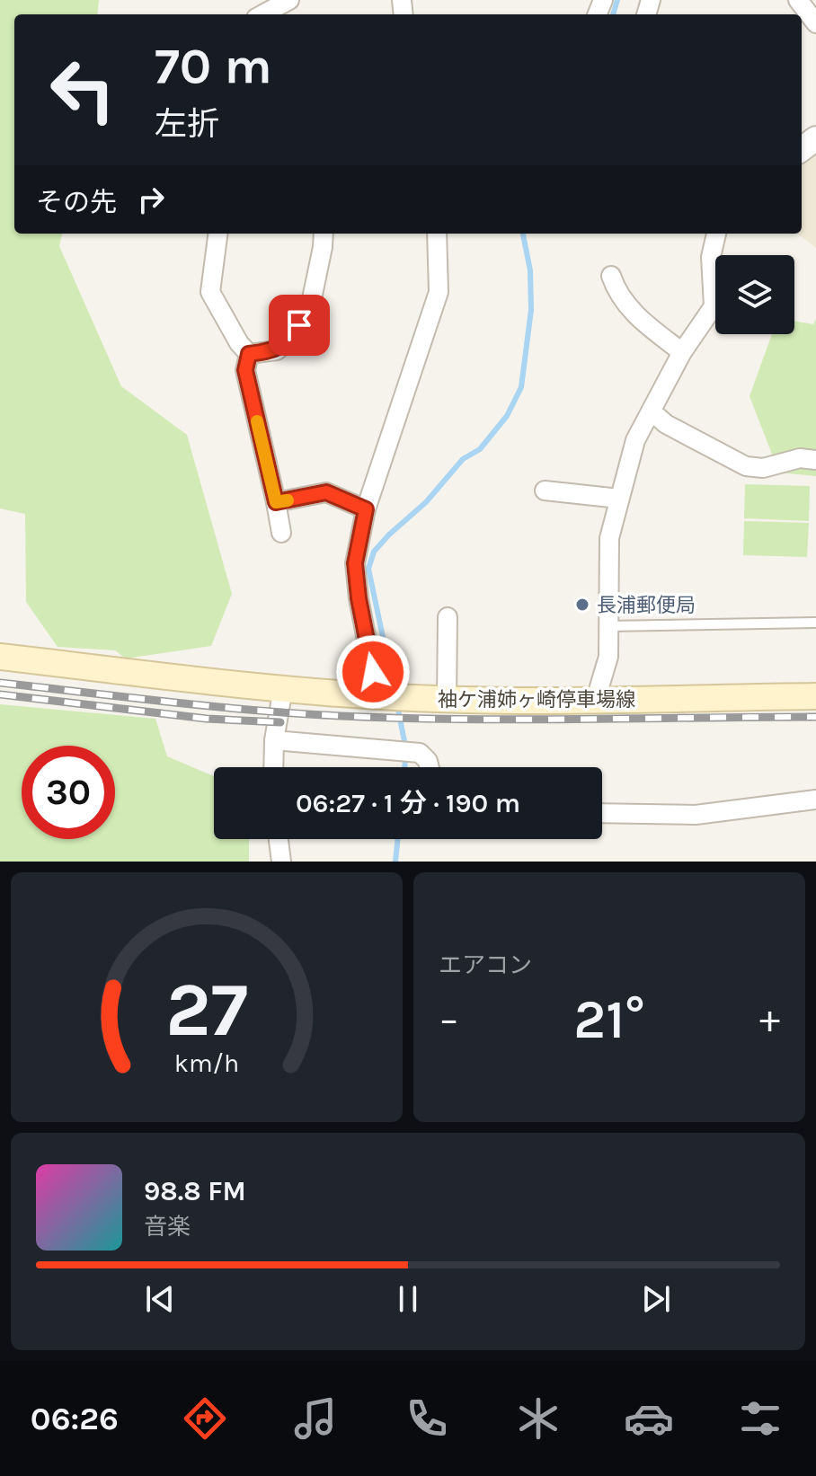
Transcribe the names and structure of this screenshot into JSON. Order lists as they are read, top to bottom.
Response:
{
  "streets": {
    "main road": ["袖ケ浦姉ヶ崎停車場線"]
  },
  "places": ["長浦郵便局"],
  "page": {
    "turn": ["70 m", "左折"],
    "then": "その先",
    "limit": "30",
    "trip": "06:27 · 1 分 · 190 m",
    "tile": "エアコン",
    "heat": ["−", "21°", "+"],
    "song": ["98.8 FM", "音楽"],
    "tabs": "06:26",
    "gauge": ["27", "km/h"]
  }
}
